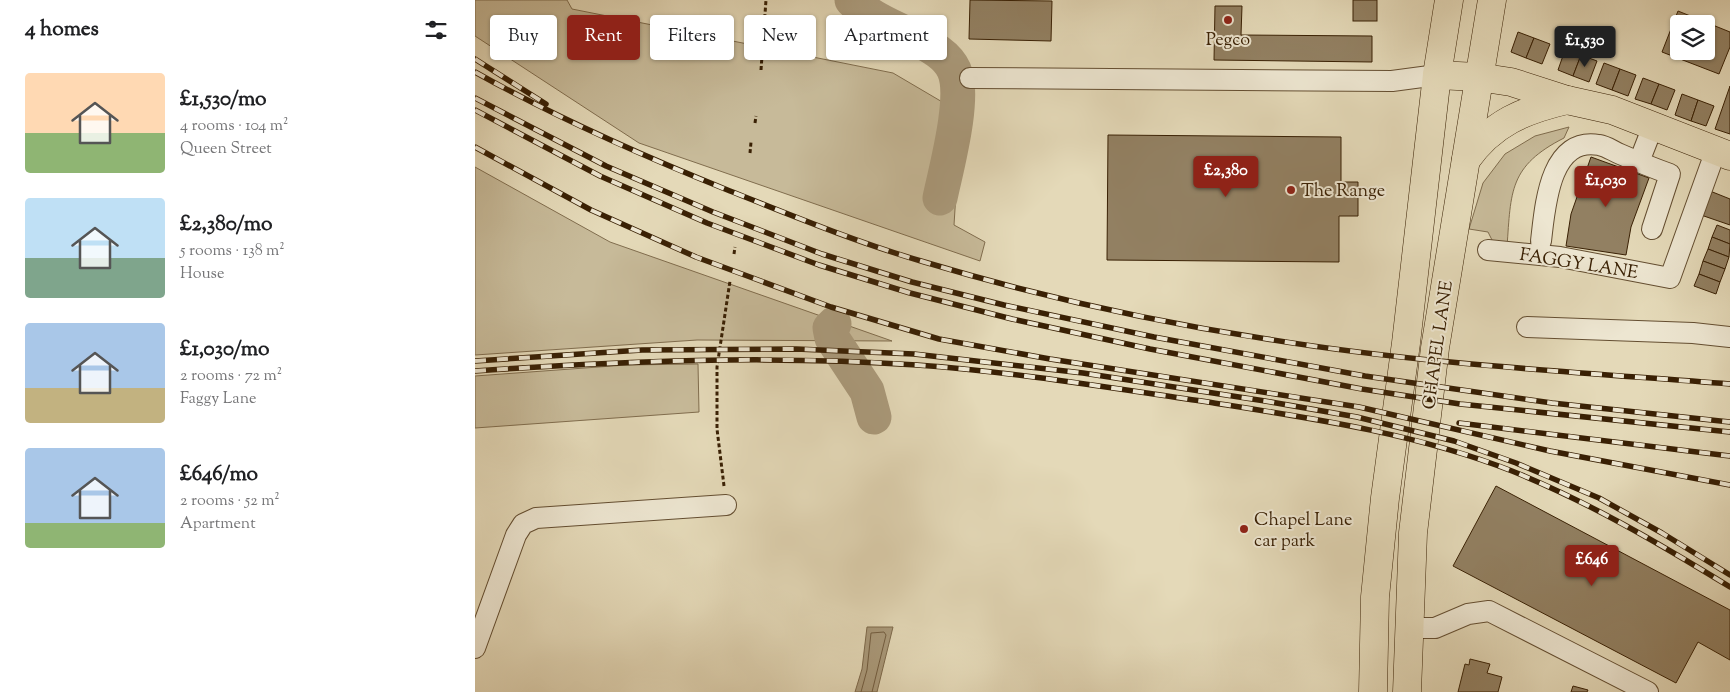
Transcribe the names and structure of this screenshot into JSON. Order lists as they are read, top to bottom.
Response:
{
  "streets": {
    "highway": ["CHAPEL LANE"],
    "street": ["FAGGY LANE"]
  },
  "places": ["Pegco", "The Range", "Chapel Lane car park"],
  "page": {
    "heading": "4 homes",
    "chip": [
      "Buy",
      "Rent",
      "Filters",
      "New",
      "Apartment"
    ],
    "price": [
      "£1,530",
      "£2,380",
      "£1,030",
      "£646"
    ],
    "list": [
      {
        "name": "£1,530/mo",
        "note": "4 rooms · 104 m² · Queen Street"
      },
      {
        "name": "£2,380/mo",
        "note": "5 rooms · 138 m² · House"
      },
      {
        "name": "£1,030/mo",
        "note": "2 rooms · 72 m² · Faggy Lane"
      },
      {
        "name": "£646/mo",
        "note": "2 rooms · 52 m² · Apartment"
      }
    ]
  }
}
